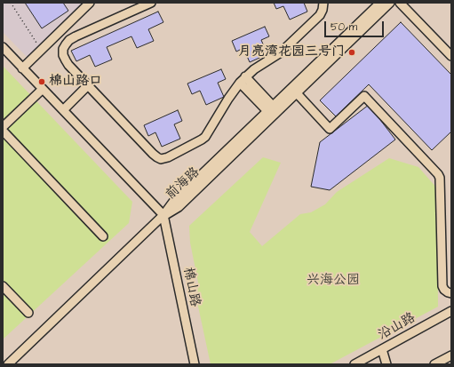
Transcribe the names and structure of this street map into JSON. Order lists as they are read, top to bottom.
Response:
{
  "streets": {
    "street": ["前海路", "棉山路", "沿山路"]
  },
  "crossings": [
    ["前海路", "棉山路"]
  ],
  "parks": ["兴海公园"],
  "places": ["月亮湾花园三号门", "棉山路口"],
  "scale_bar": "50 m"
}
